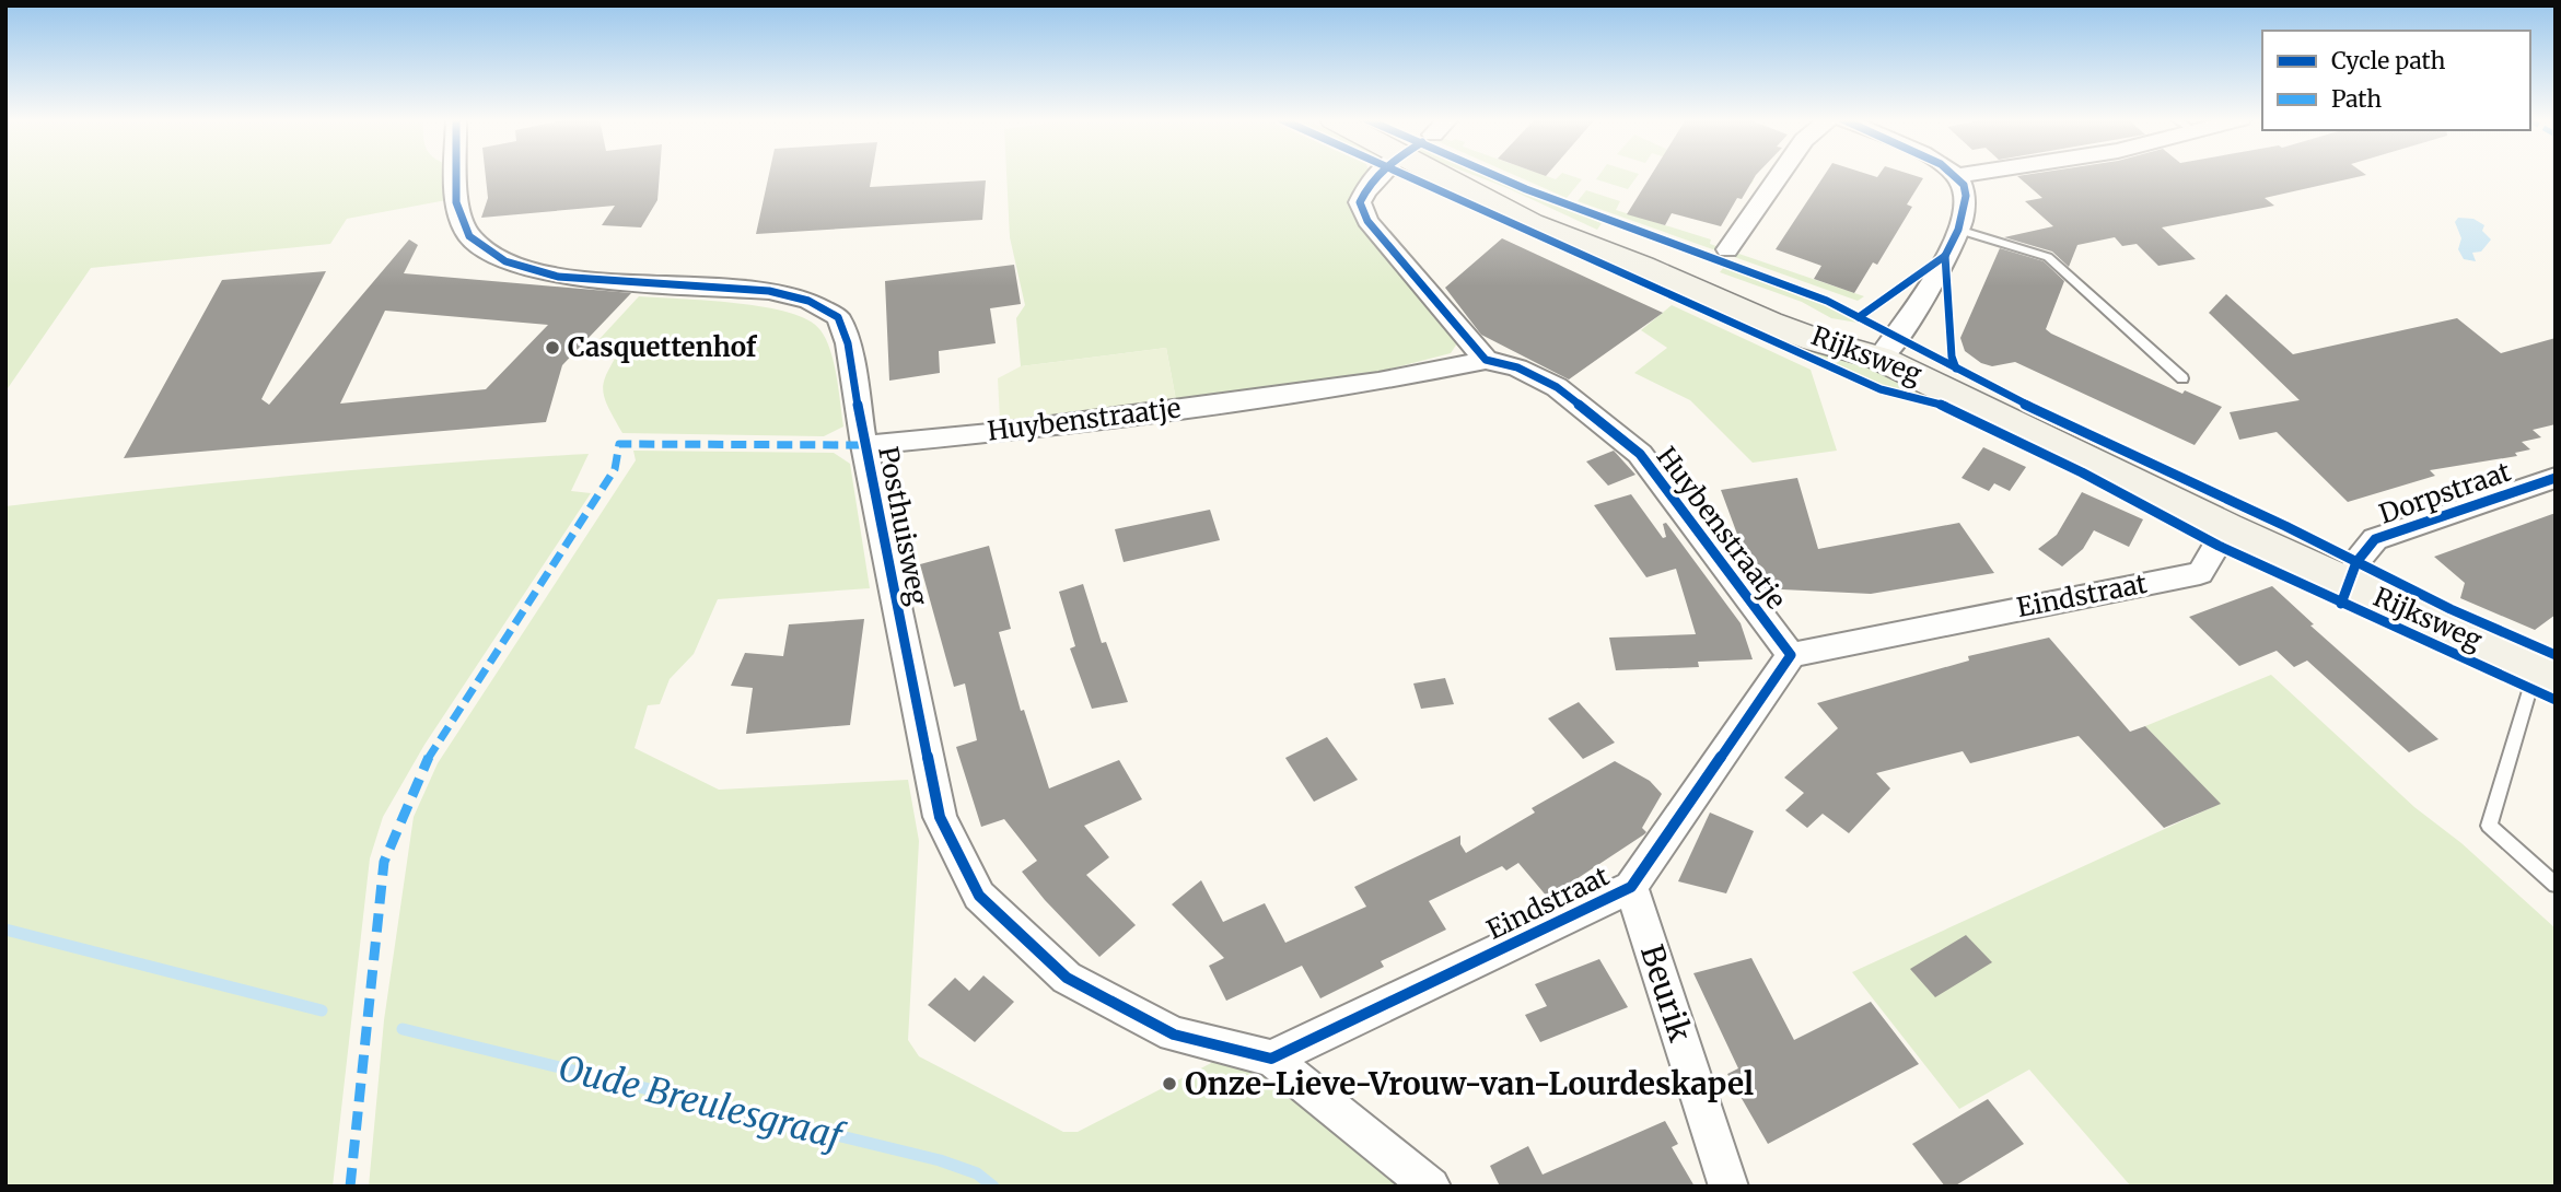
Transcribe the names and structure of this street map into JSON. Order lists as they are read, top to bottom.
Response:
{
  "streets": {
    "main road": ["Rijksweg"],
    "street": [
      "Huybenstraatje",
      "Dorpstraat",
      "Posthuisweg",
      "Eindstraat",
      "Beurik"
    ]
  },
  "crossings": [
    ["Rijksweg", "Dorpstraat"],
    ["Rijksweg", "Eindstraat"],
    ["Huybenstraatje", "Posthuisweg"],
    ["Huybenstraatje", "Eindstraat"],
    ["Posthuisweg", "Eindstraat"],
    ["Eindstraat", "Beurik"]
  ],
  "water": ["Oude Breulesgraaf"],
  "places": ["Casquettenhof", "Onze-Lieve-Vrouw-van-Lourdeskapel"],
  "legend": ["Cycle path", "Path"]
}
